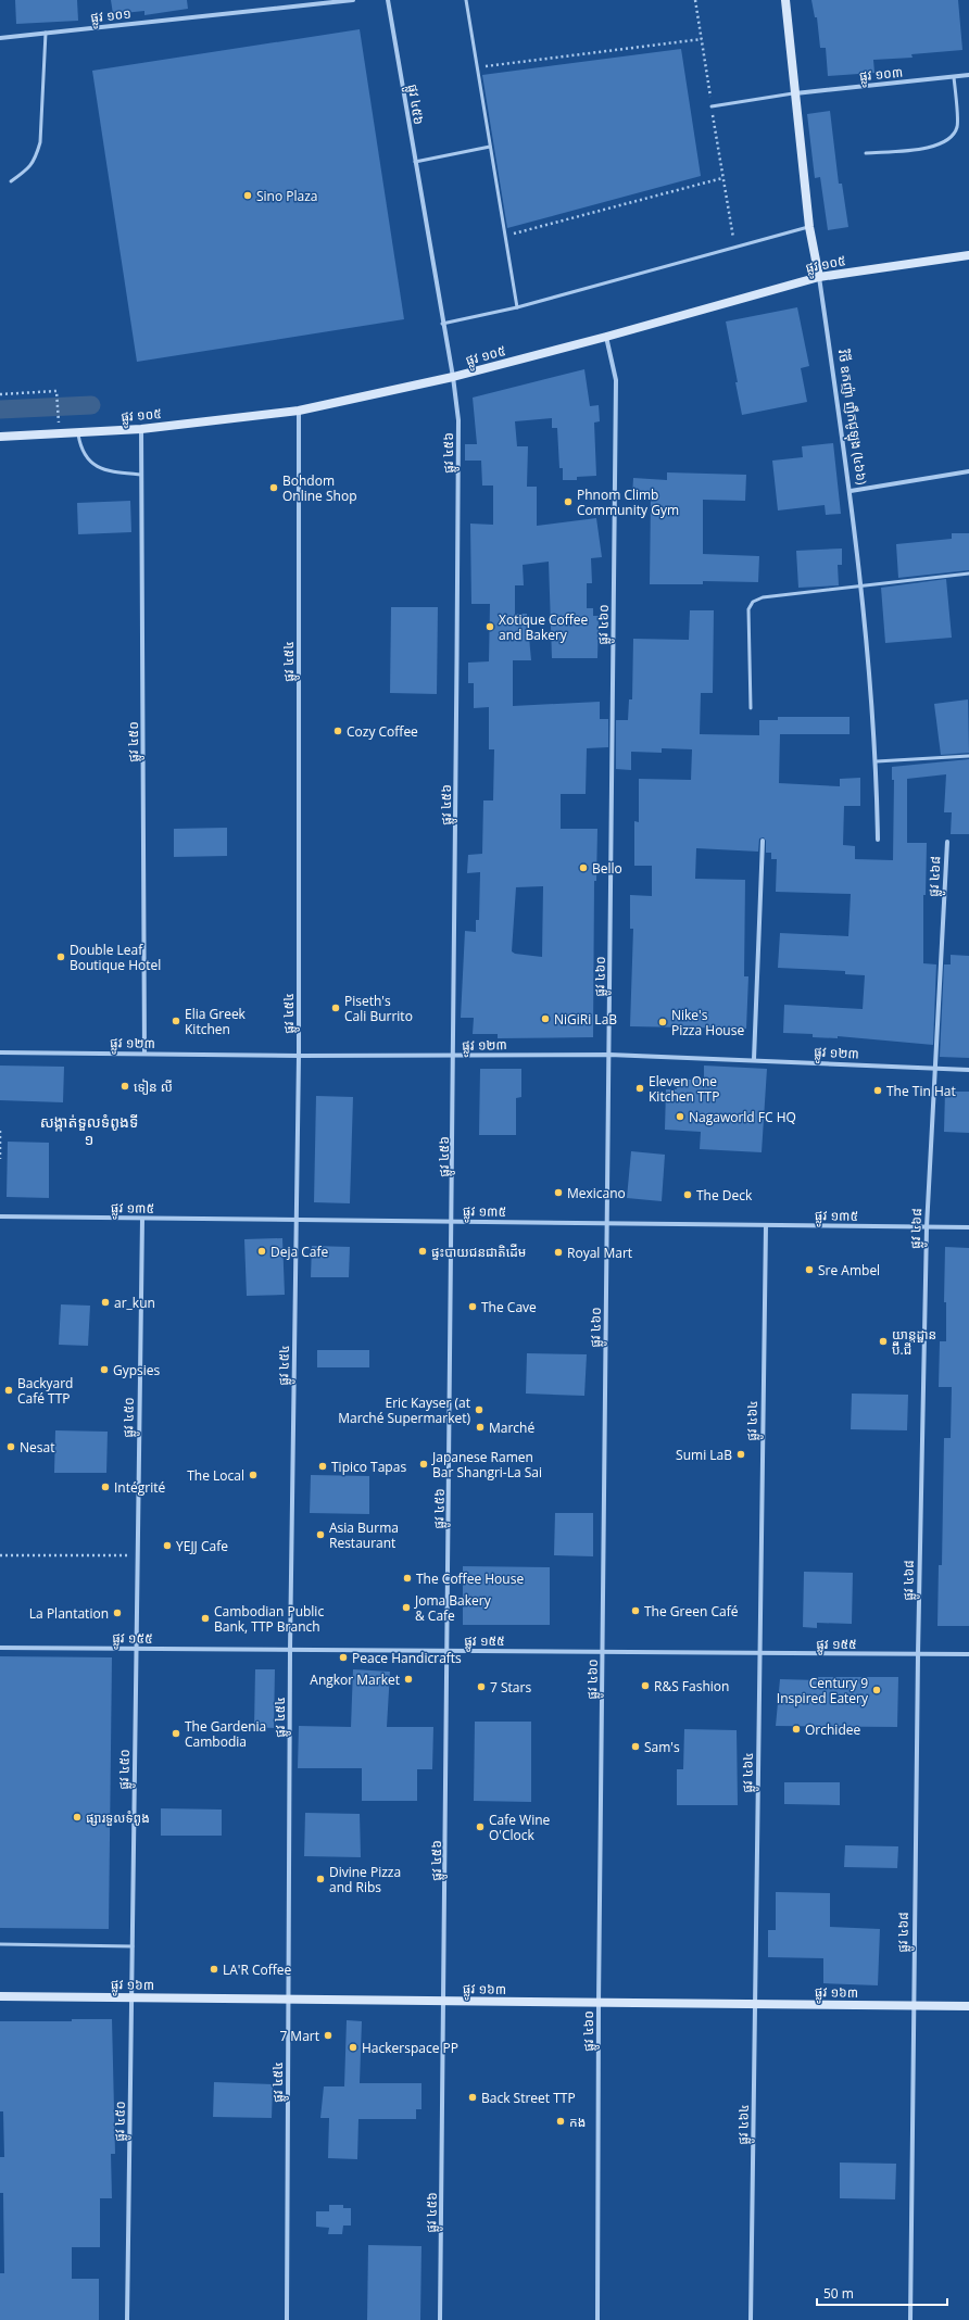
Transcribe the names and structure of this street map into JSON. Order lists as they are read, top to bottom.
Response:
{
  "streets": {
    "street": [
      "ផ្លូវ ១០១",
      "ផ្លូវ ១០៣",
      "ផ្លូវ ៤៥៦",
      "ផ្លូវ ១០៥",
      "វិថី ឧកញ៉ា ញឹកជូឡុង (៤៦៦)",
      "ផ្លូវ ៤៦០",
      "ផ្លូវ ៤៥៤",
      "ផ្លូវ ៤៥០",
      "ផ្លូវ ៤៦៨",
      "ផ្លូវ ១២៣",
      "ផ្លូវ ១៣៥",
      "ផ្លូវ ៤៦៤",
      "ផ្លូវ ១៥៥",
      "ផ្លូវ ១៦៣"
    ]
  },
  "crossings": [
    ["ផ្លូវ ១០៣", "វិថី ឧកញ៉ា ញឹកជូឡុង (៤៦៦)"],
    ["ផ្លូវ ៤៥៦", "ផ្លូវ ១០៥"],
    ["ផ្លូវ ៤៥៦", "ផ្លូវ ១២៣"],
    ["ផ្លូវ ៤៥៦", "ផ្លូវ ១៣៥"],
    ["ផ្លូវ ៤៥៦", "ផ្លូវ ១៥៥"],
    ["ផ្លូវ ៤៥៦", "ផ្លូវ ១៦៣"],
    ["ផ្លូវ ១០៥", "វិថី ឧកញ៉ា ញឹកជូឡុង (៤៦៦)"],
    ["ផ្លូវ ១០៥", "ផ្លូវ ៤៦០"],
    ["ផ្លូវ ១០៥", "ផ្លូវ ៤៥៤"],
    ["ផ្លូវ ១០៥", "ផ្លូវ ៤៥០"],
    ["ផ្លូវ ៤៦០", "ផ្លូវ ១២៣"],
    ["ផ្លូវ ៤៦០", "ផ្លូវ ១៣៥"],
    ["ផ្លូវ ៤៦០", "ផ្លូវ ១៥៥"],
    ["ផ្លូវ ៤៦០", "ផ្លូវ ១៦៣"],
    ["ផ្លូវ ៤៥៤", "ផ្លូវ ១២៣"],
    ["ផ្លូវ ៤៥៤", "ផ្លូវ ១៣៥"],
    ["ផ្លូវ ៤៥៤", "ផ្លូវ ១៥៥"],
    ["ផ្លូវ ៤៥៤", "ផ្លូវ ១៦៣"],
    ["ផ្លូវ ៤៥០", "ផ្លូវ ១២៣"],
    ["ផ្លូវ ៤៥០", "ផ្លូវ ១៣៥"],
    ["ផ្លូវ ៤៥០", "ផ្លូវ ១៥៥"],
    ["ផ្លូវ ៤៥០", "ផ្លូវ ១៦៣"],
    ["ផ្លូវ ៤៦៨", "ផ្លូវ ១២៣"],
    ["ផ្លូវ ៤៦៨", "ផ្លូវ ១៣៥"],
    ["ផ្លូវ ៤៦៨", "ផ្លូវ ១៥៥"],
    ["ផ្លូវ ៤៦៨", "ផ្លូវ ១៦៣"],
    ["ផ្លូវ ១៣៥", "ផ្លូវ ៤៦៤"],
    ["ផ្លូវ ៤៦៤", "ផ្លូវ ១៥៥"],
    ["ផ្លូវ ៤៦៤", "ផ្លូវ ១៦៣"]
  ],
  "districts": ["សង្កាត់ទួលទំពូងទី ១"],
  "places": [
    "Sino Plaza",
    "Bohdom Online Shop",
    "Phnom Climb Community Gym",
    "Xotique Coffee and Bakery",
    "Cozy Coffee",
    "Bello",
    "Double Leaf Boutique Hotel",
    "Piseth's Cali Burrito",
    "NiGiRi LaB",
    "Elia Greek Kitchen",
    "Nike's Pizza House",
    "ទៀន លី",
    "Eleven One Kitchen TTP",
    "The Tin Hat",
    "Nagaworld FC HQ",
    "Mexicano",
    "The Deck",
    "Deja Cafe",
    "ផ្ទះបាយជនជាតិដើម",
    "Royal Mart",
    "Sre Ambel",
    "ar_kun",
    "The Cave",
    "យាន្ដដ្ឋាន ប៊ី.ជី",
    "Gypsies",
    "Backyard Café TTP",
    "Eric Kayser (at Marché Supermarket)",
    "Marché",
    "Nesat",
    "Sumi LaB",
    "Japanese Ramen Bar Shangri-La Sai",
    "Tipico Tapas",
    "The Local",
    "Intégrité",
    "Asia Burma Restaurant",
    "YEJJ Cafe",
    "The Coffee House",
    "Joma Bakery & Cafe",
    "The Green Café",
    "La Plantation",
    "Cambodian Public Bank, TTP Branch",
    "Peace Handicrafts",
    "Angkor Market",
    "R&S Fashion",
    "7 Stars",
    "Century 9 Inspired Eatery",
    "Orchidee",
    "The Gardenia Cambodia",
    "Sam's",
    "ផ្សារទួលទំពូង",
    "Cafe Wine O'Clock",
    "Divine Pizza and Ribs",
    "LA'R Coffee",
    "7 Mart",
    "Hackerspace PP",
    "Back Street TTP",
    "កង"
  ],
  "scale_bar": "50 m"
}
